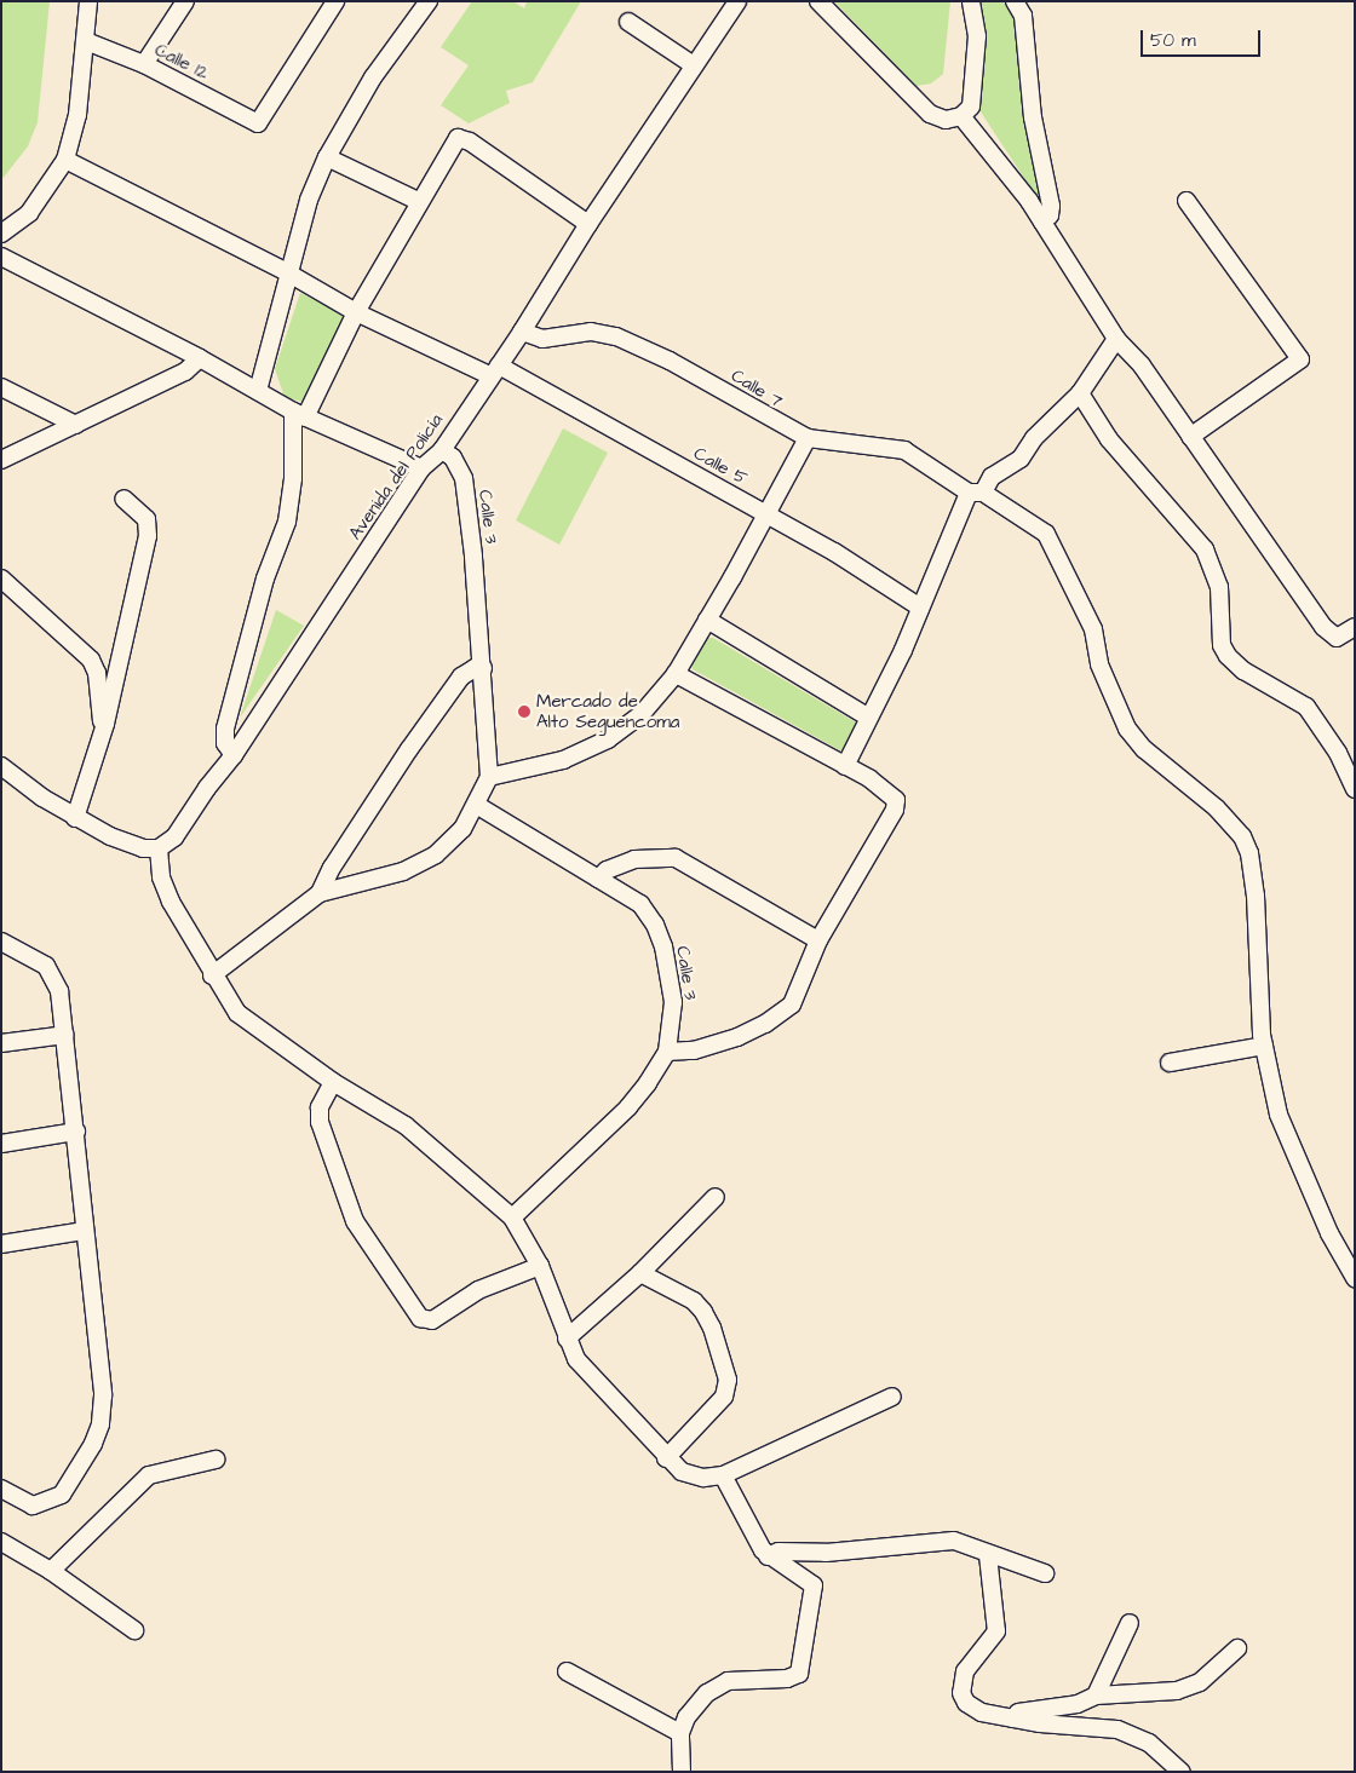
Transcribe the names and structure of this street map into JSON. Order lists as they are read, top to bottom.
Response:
{
  "streets": {
    "street": [
      "Calle 12",
      "Calle 7",
      "Calle 5",
      "Avenida del Policía",
      "Calle 3"
    ]
  },
  "crossings": [
    ["Calle 7", "Avenida del Policía"],
    ["Calle 5", "Avenida del Policía"],
    ["Avenida del Policía", "Calle 3"]
  ],
  "places": ["Mercado de Alto Seguencoma"],
  "scale_bar": "50 m"
}
